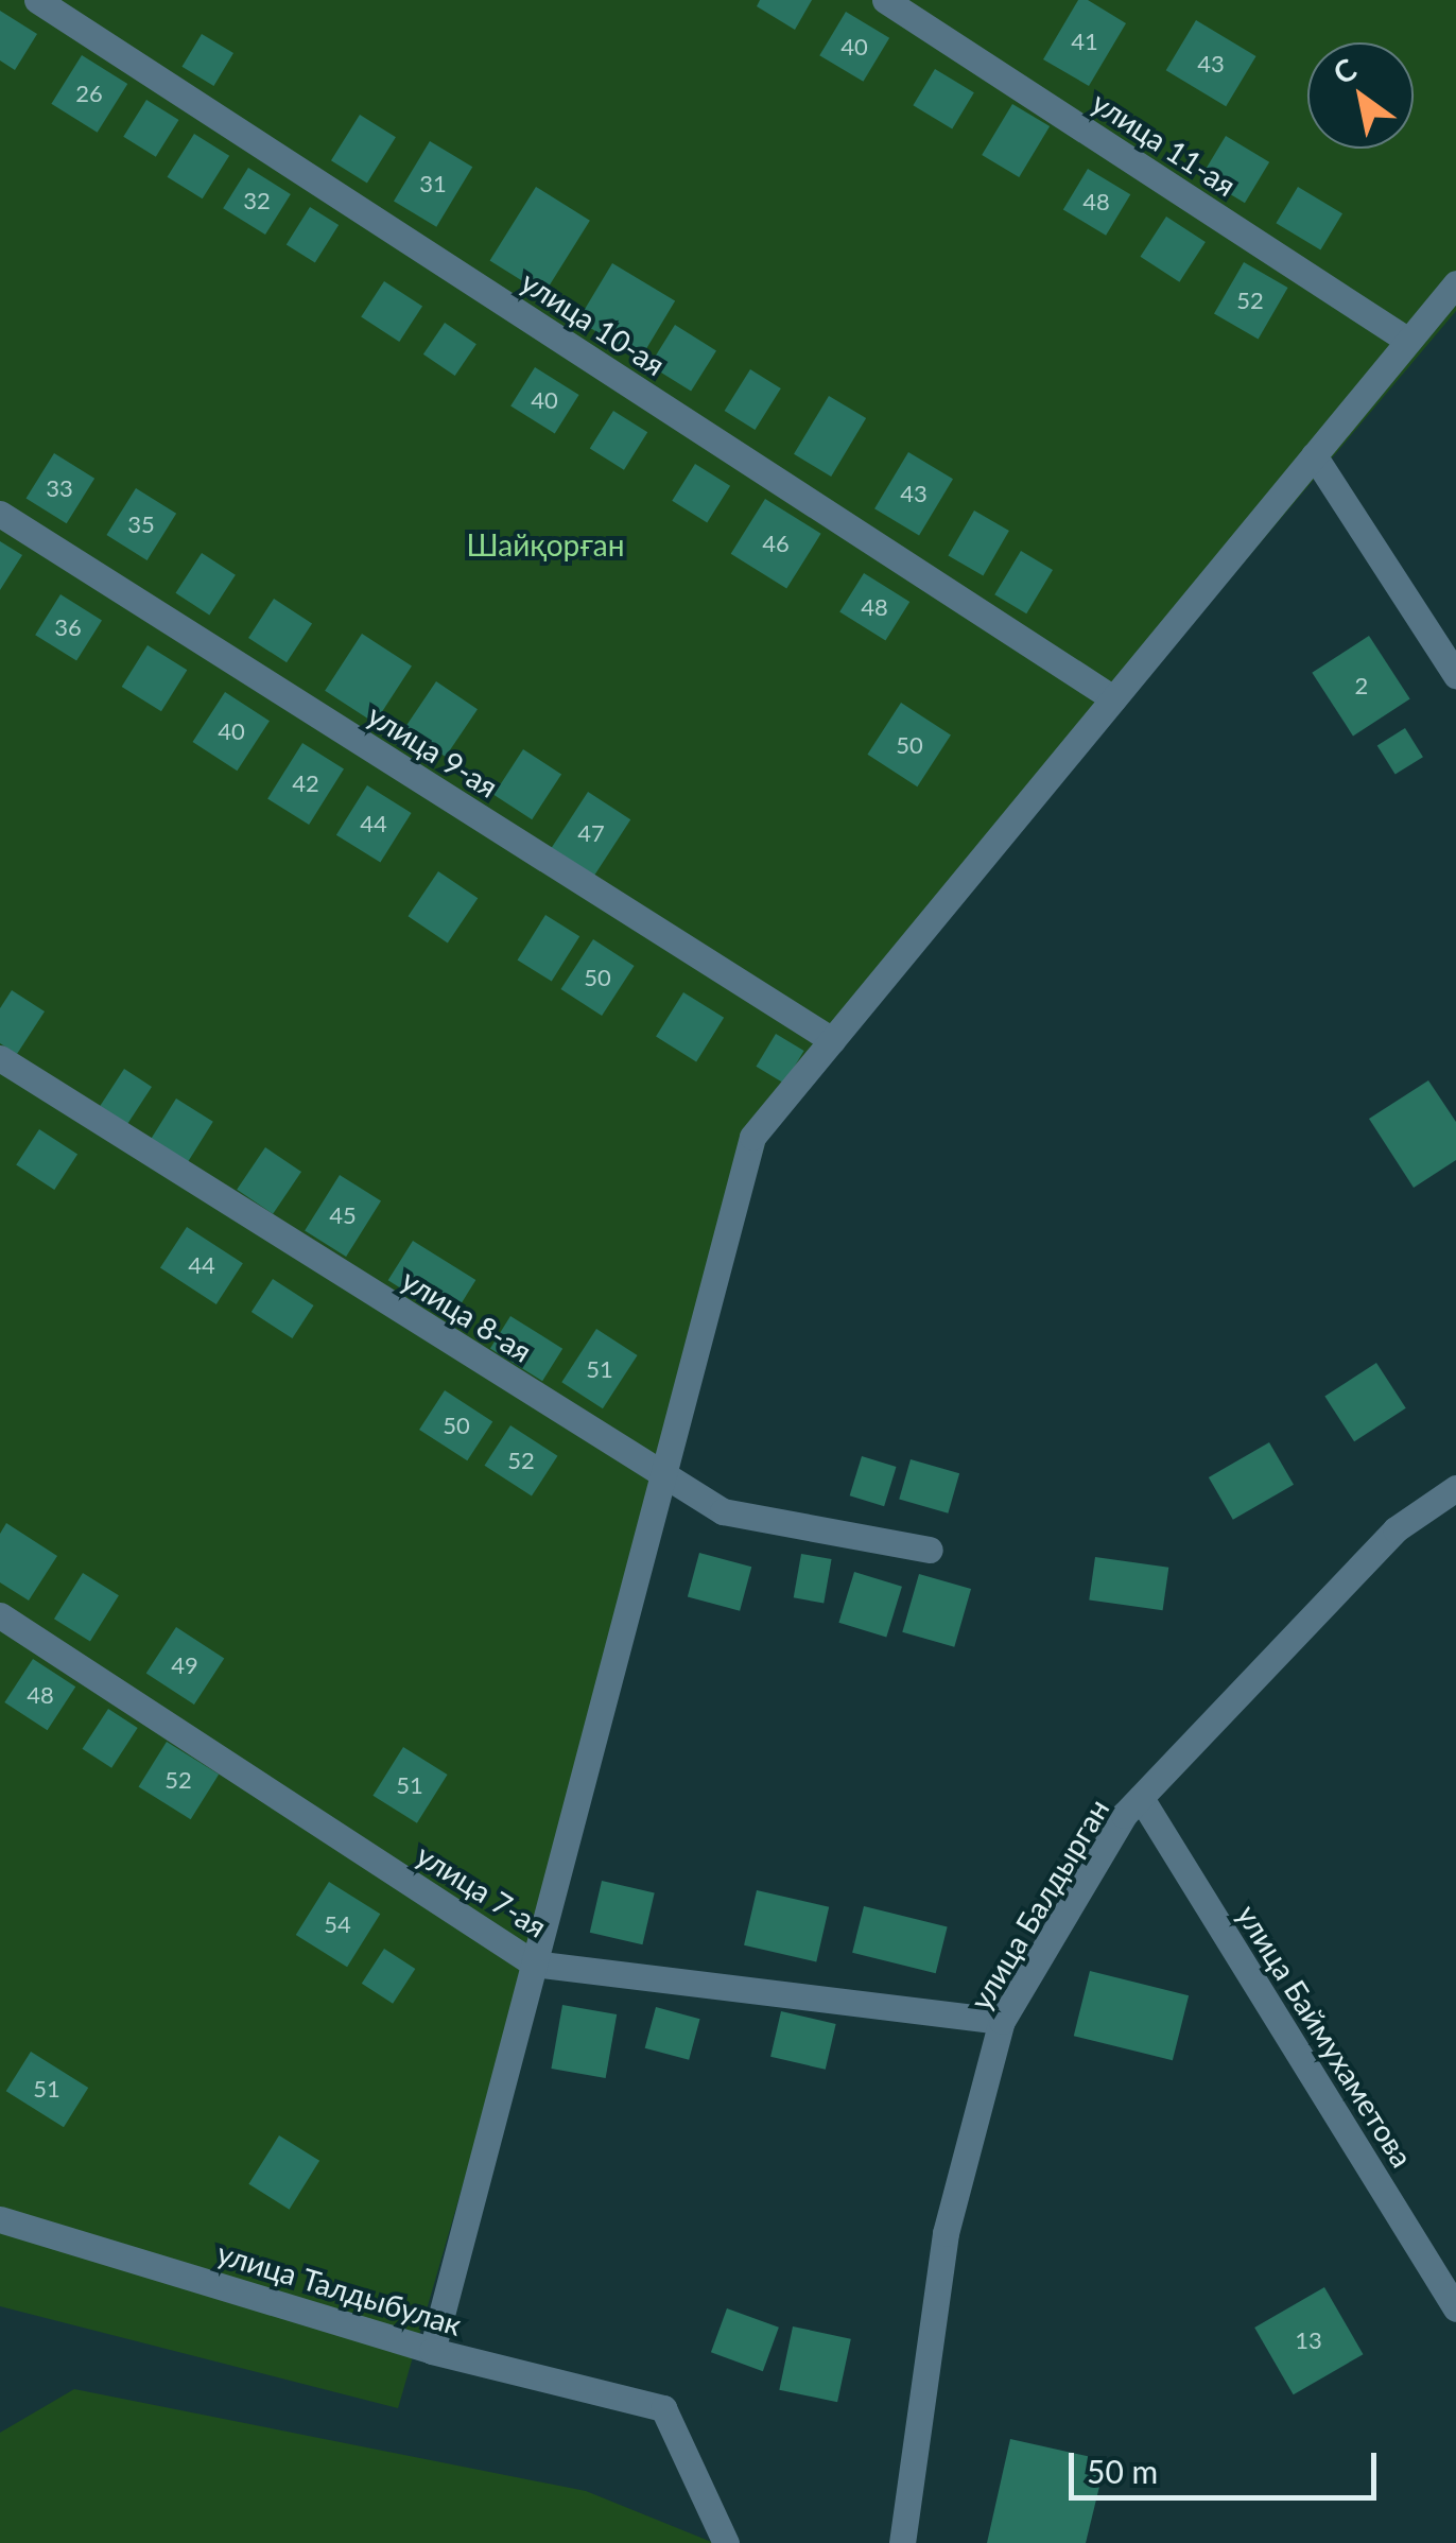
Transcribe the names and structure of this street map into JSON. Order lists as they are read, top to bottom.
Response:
{
  "streets": {
    "street": [
      "улица 11-ая",
      "улица 10-ая",
      "улица 9-ая",
      "улица 8-ая",
      "улица 7-ая",
      "улица Балдырган",
      "улица Баймухаметова",
      "улица Талдыбулак"
    ]
  },
  "crossings": [
    ["улица 7-ая", "улица Балдырган"],
    ["улица Балдырган", "улица Баймухаметова"]
  ],
  "parks": ["Шайқорған"],
  "house_numbers": [
    "41",
    "40",
    "43",
    "26",
    "31",
    "32",
    "48",
    "52",
    "40",
    "33",
    "43",
    "35",
    "46",
    "48",
    "36",
    "2",
    "40",
    "50",
    "42",
    "44",
    "47",
    "50",
    "45",
    "44",
    "51",
    "50",
    "52",
    "49",
    "48",
    "52",
    "51",
    "54",
    "51",
    "13"
  ],
  "scale_bar": "50 m",
  "north": "top left"
}
